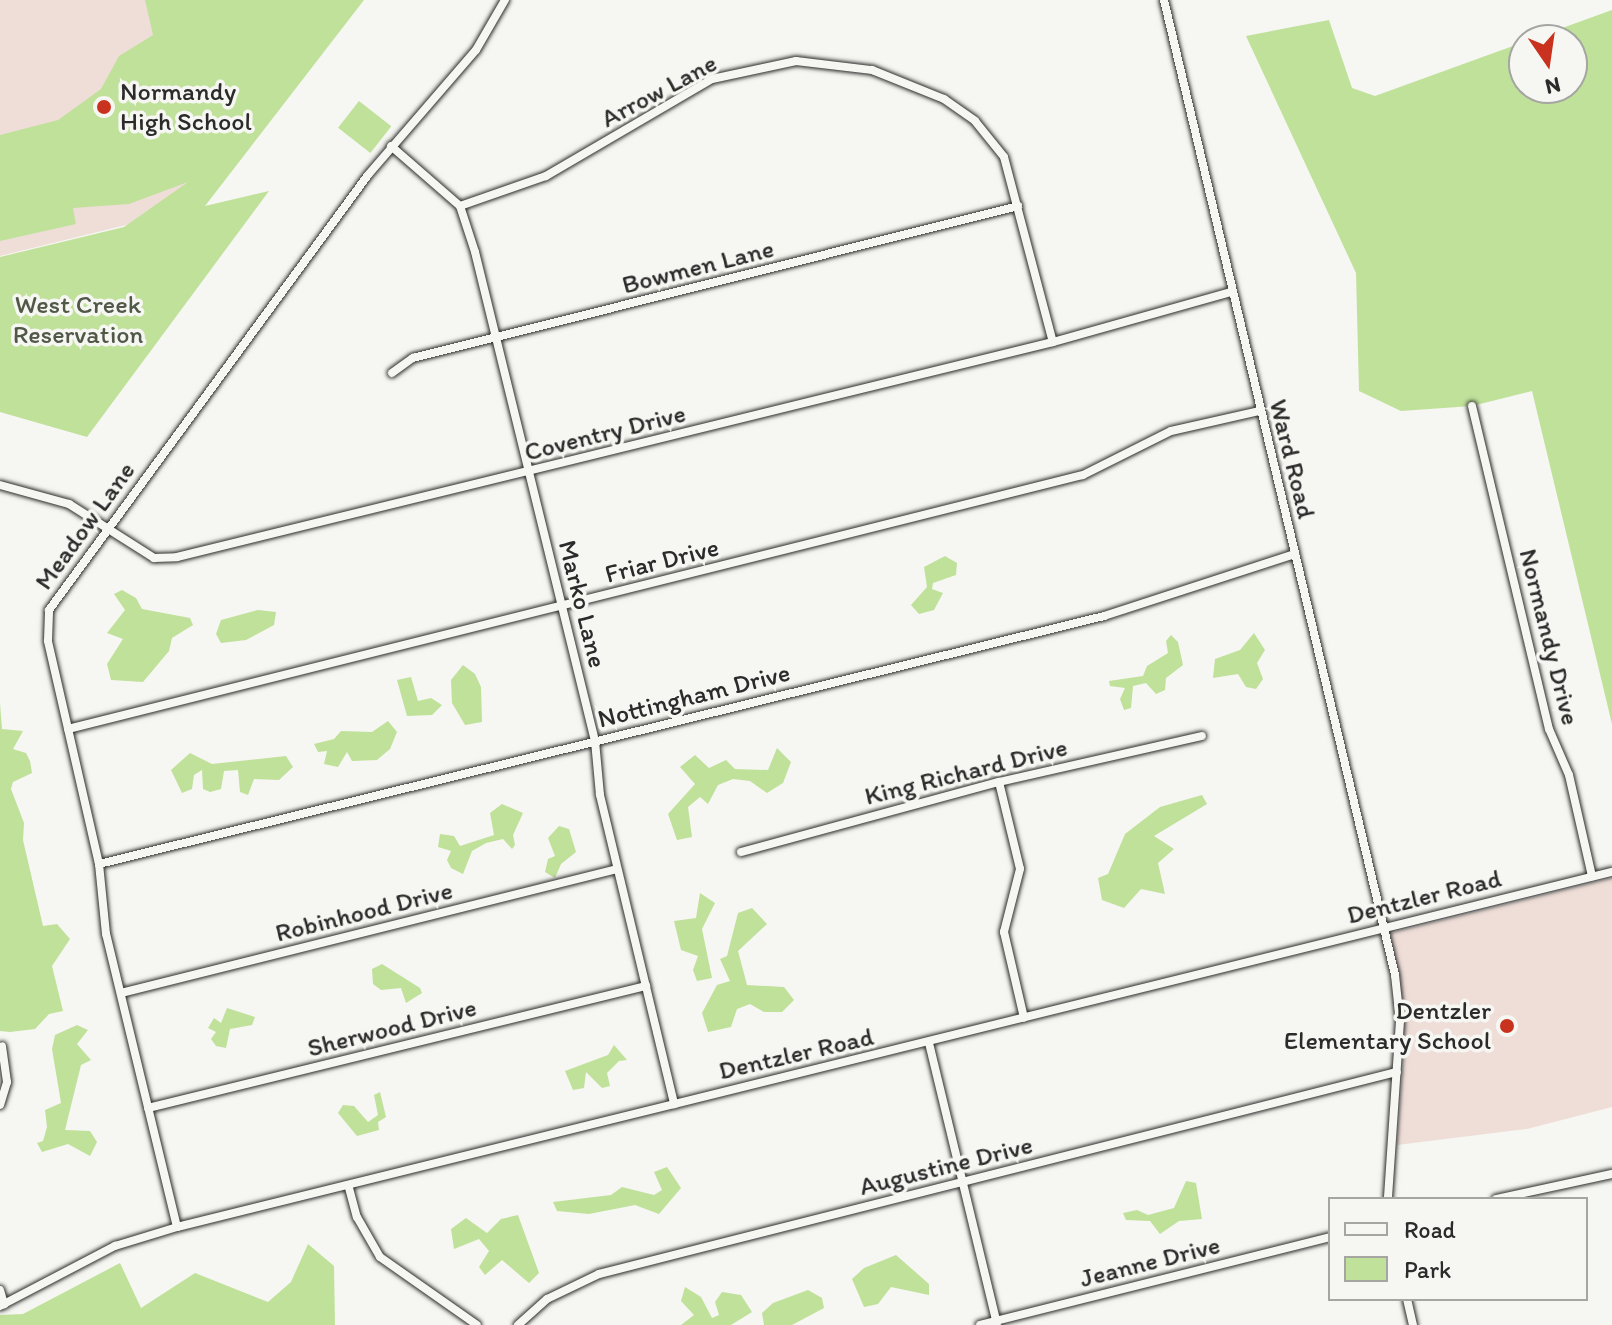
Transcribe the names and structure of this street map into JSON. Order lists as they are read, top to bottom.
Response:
{
  "streets": {
    "street": [
      "Arrow Lane",
      "Bowmen Lane",
      "Coventry Drive",
      "Ward Road",
      "Meadow Lane",
      "Friar Drive",
      "Marko Lane",
      "Normandy Drive",
      "Nottingham Drive",
      "King Richard Drive",
      "Dentzler Road",
      "Robinhood Drive",
      "Sherwood Drive",
      "Augustine Drive",
      "Jeanne Drive"
    ]
  },
  "crossings": [
    ["Arrow Lane", "Bowmen Lane"],
    ["Arrow Lane", "Coventry Drive"],
    ["Arrow Lane", "Marko Lane"],
    ["Bowmen Lane", "Marko Lane"],
    ["Coventry Drive", "Ward Road"],
    ["Coventry Drive", "Meadow Lane"],
    ["Coventry Drive", "Marko Lane"],
    ["Ward Road", "Friar Drive"],
    ["Ward Road", "Nottingham Drive"],
    ["Ward Road", "Dentzler Road"],
    ["Ward Road", "Augustine Drive"],
    ["Meadow Lane", "Friar Drive"],
    ["Meadow Lane", "Nottingham Drive"],
    ["Meadow Lane", "Dentzler Road"],
    ["Meadow Lane", "Robinhood Drive"],
    ["Meadow Lane", "Sherwood Drive"],
    ["Friar Drive", "Marko Lane"],
    ["Marko Lane", "Nottingham Drive"],
    ["Marko Lane", "Dentzler Road"],
    ["Marko Lane", "Robinhood Drive"],
    ["Marko Lane", "Sherwood Drive"],
    ["Normandy Drive", "Dentzler Road"]
  ],
  "parks": ["West Creek Reservation"],
  "places": ["Normandy High School", "Dentzler Elementary School"],
  "legend": ["Road", "Park"],
  "north": "bottom"
}
